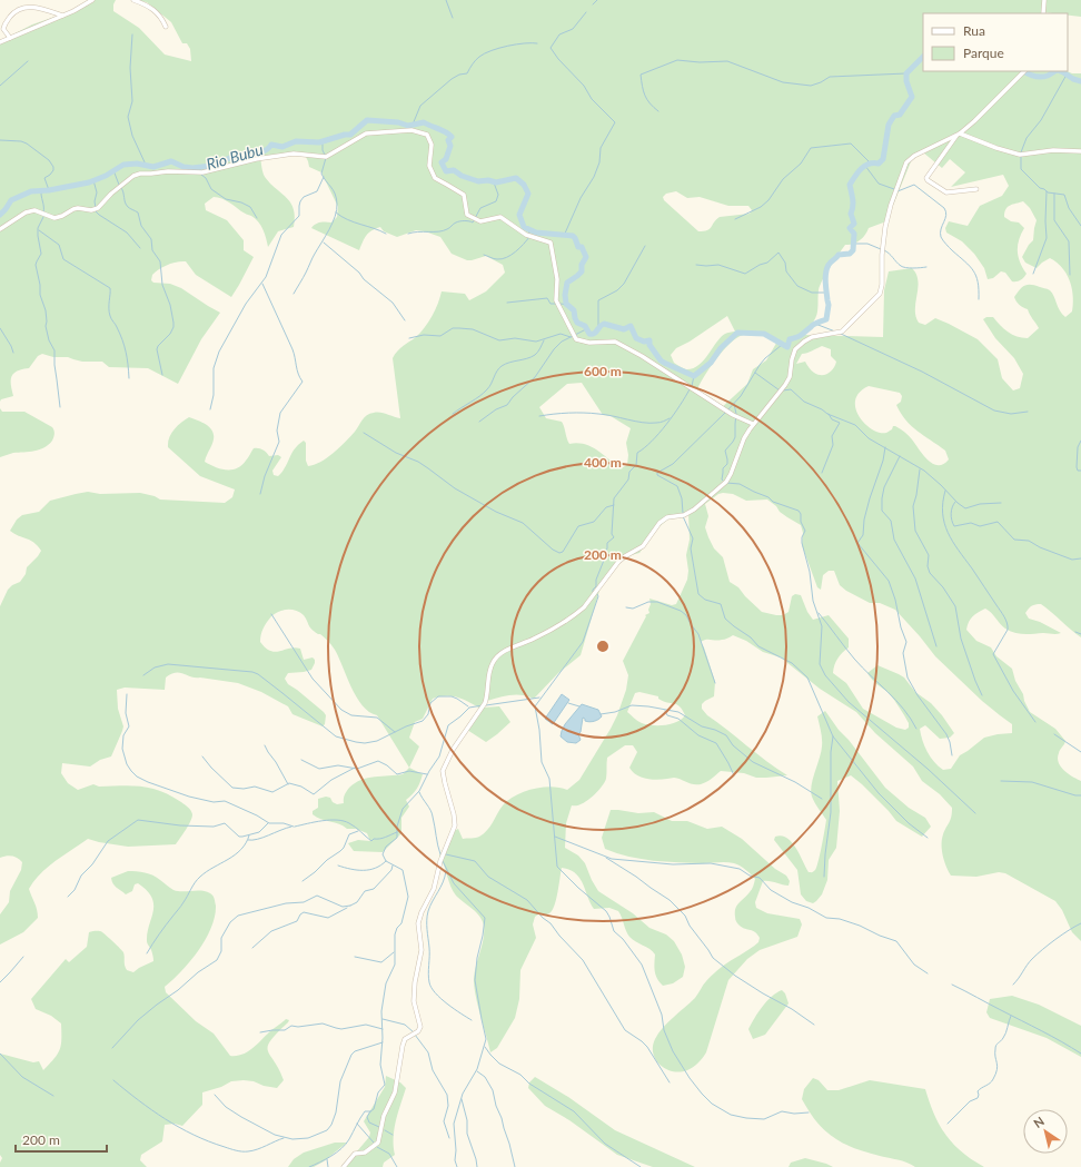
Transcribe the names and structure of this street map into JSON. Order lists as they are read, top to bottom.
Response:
{
  "water": ["Rio Bubu"],
  "legend": ["Rua", "Parque"],
  "scale_bar": "200 m",
  "north": "top left",
  "rings": ["600 m", "400 m", "200 m"]
}
